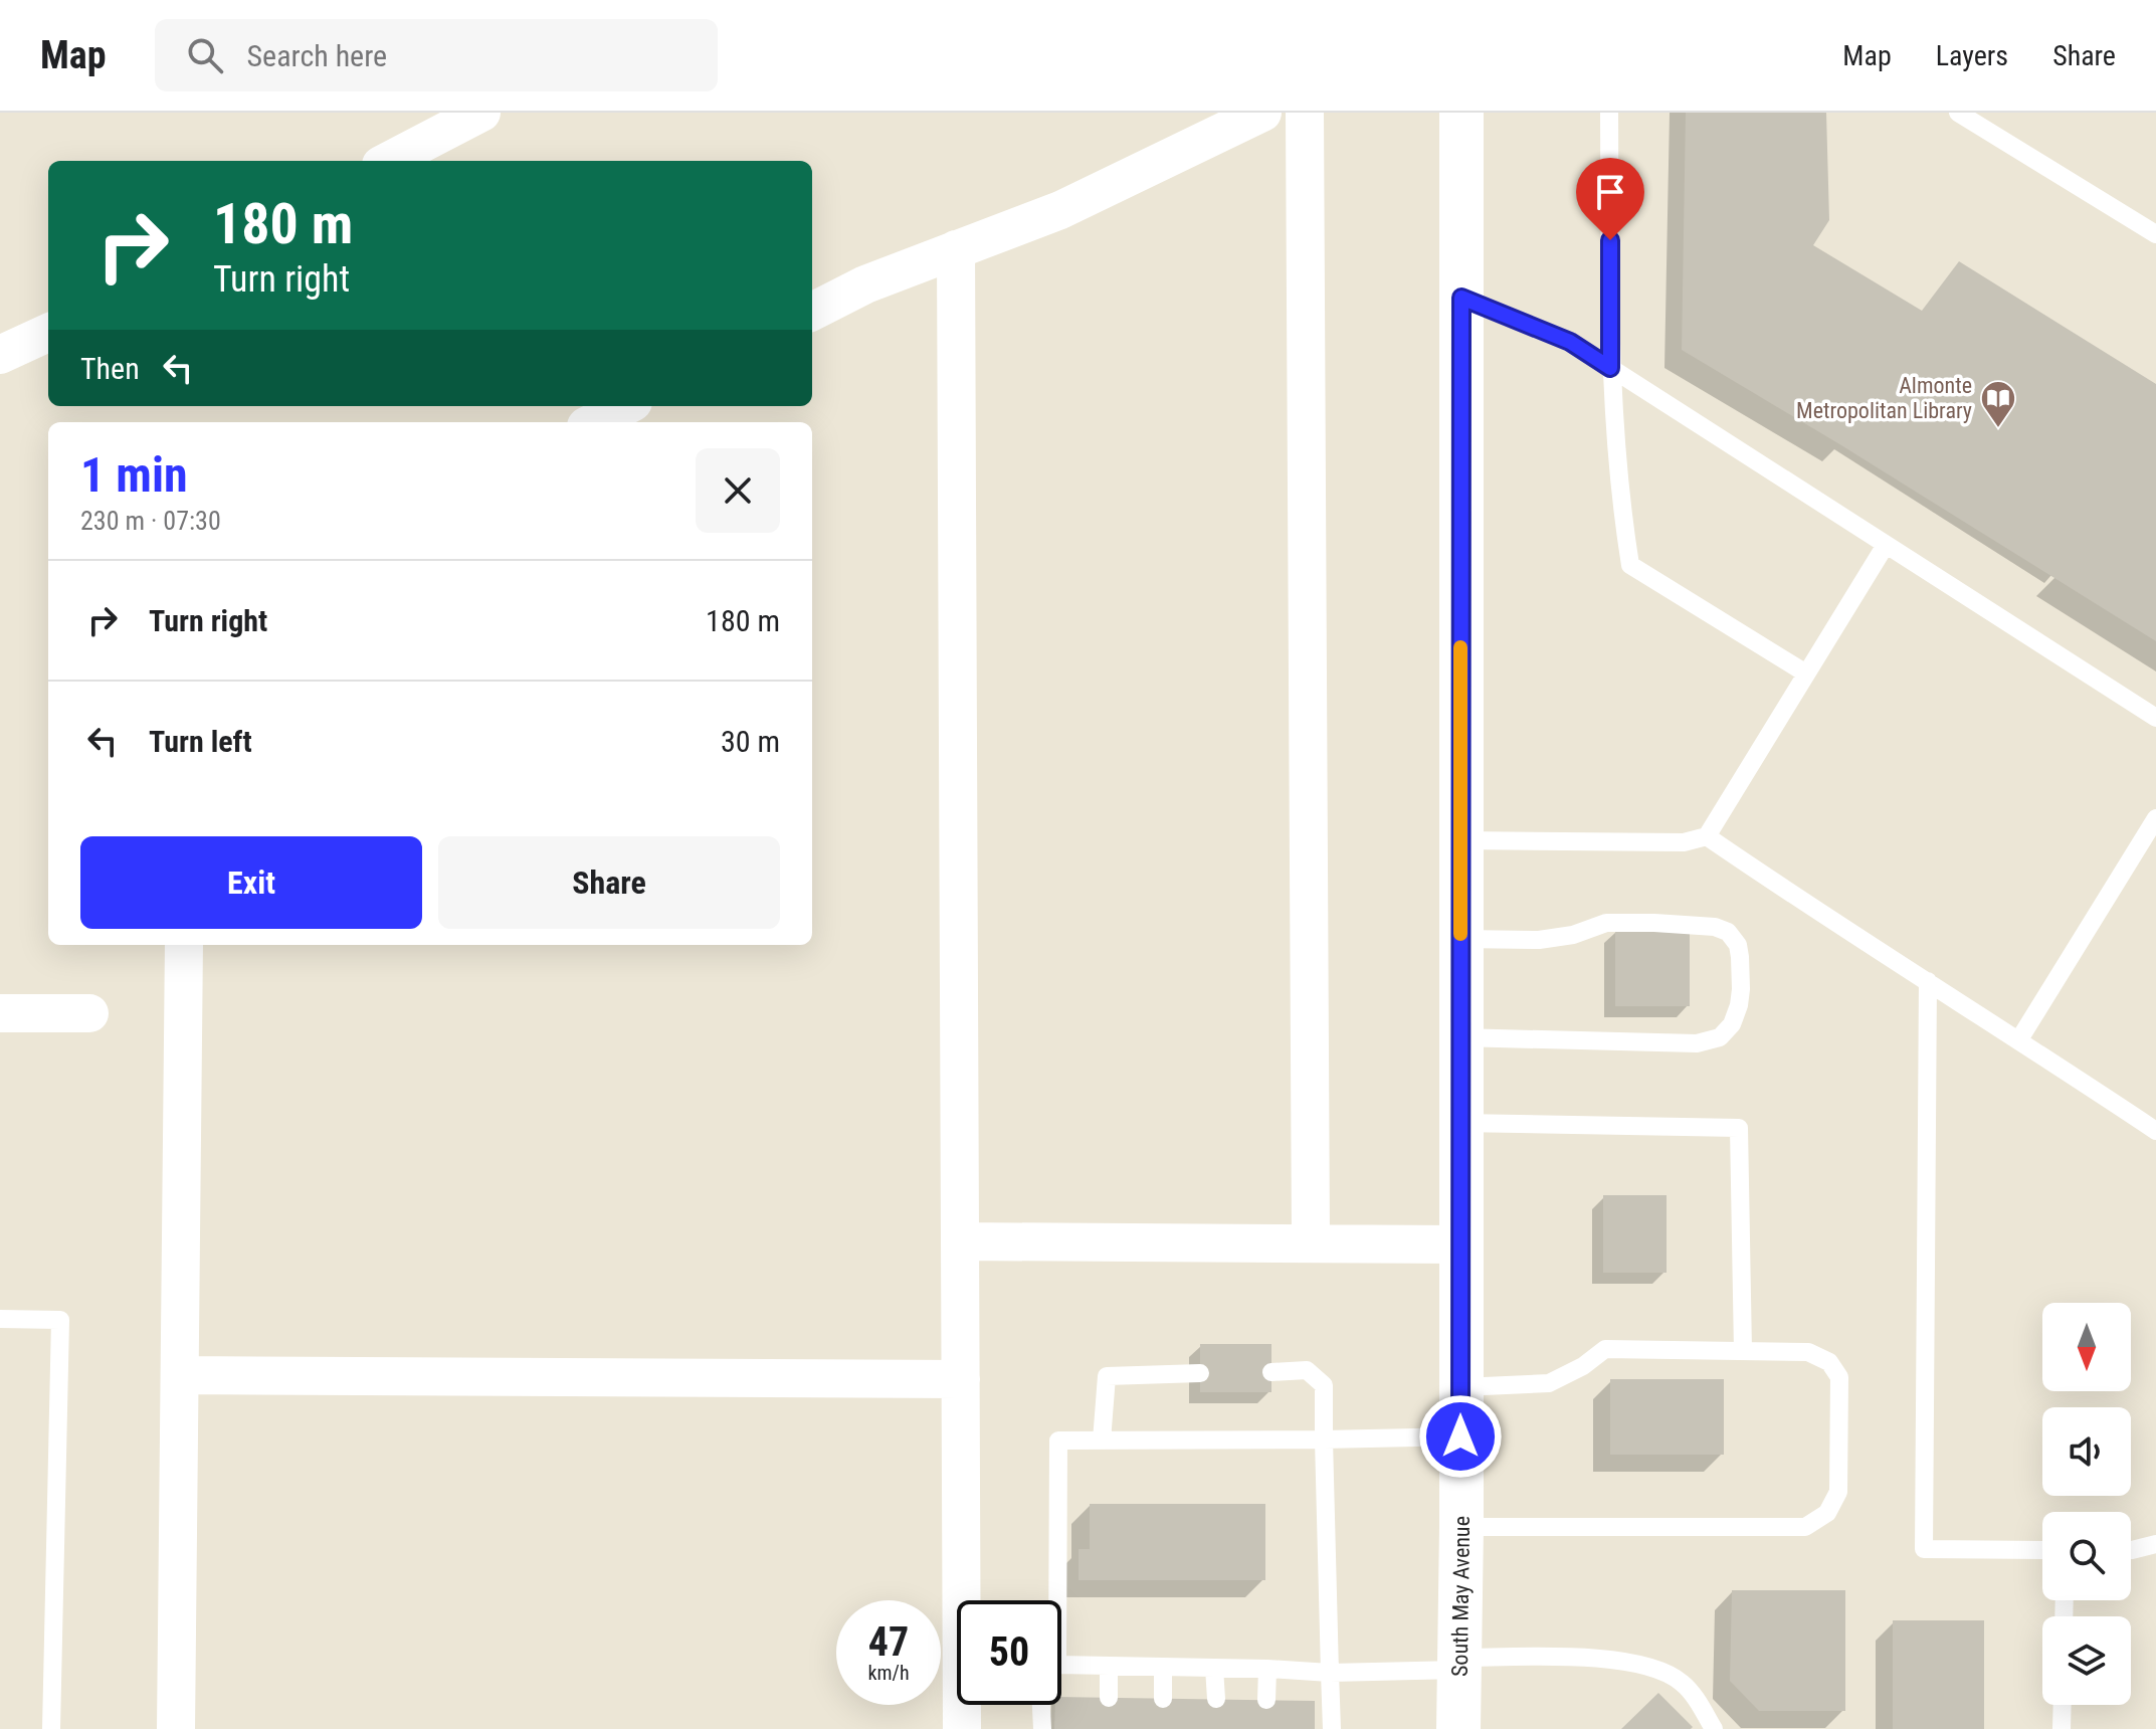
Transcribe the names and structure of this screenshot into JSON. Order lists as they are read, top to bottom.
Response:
{
  "streets": {
    "main road": ["South May Avenue"]
  },
  "places": {
    "library": ["Almonte Metropolitan Library"]
  },
  "north": "bottom",
  "page": {
    "header": "Map",
    "search": "Search here",
    "nav": ["Map", "Layers", "Share"],
    "turn": ["180 m", "Turn right"],
    "then": "Then",
    "heading": ["1 min", "230 m · 07:30"],
    "list": [
      {
        "name": "Turn right",
        "value": "180 m"
      },
      {
        "name": "Turn left",
        "value": "30 m"
      }
    ],
    "buttons": ["Exit", "Share"],
    "speed": "47 km/h",
    "limit": "50"
  }
}
